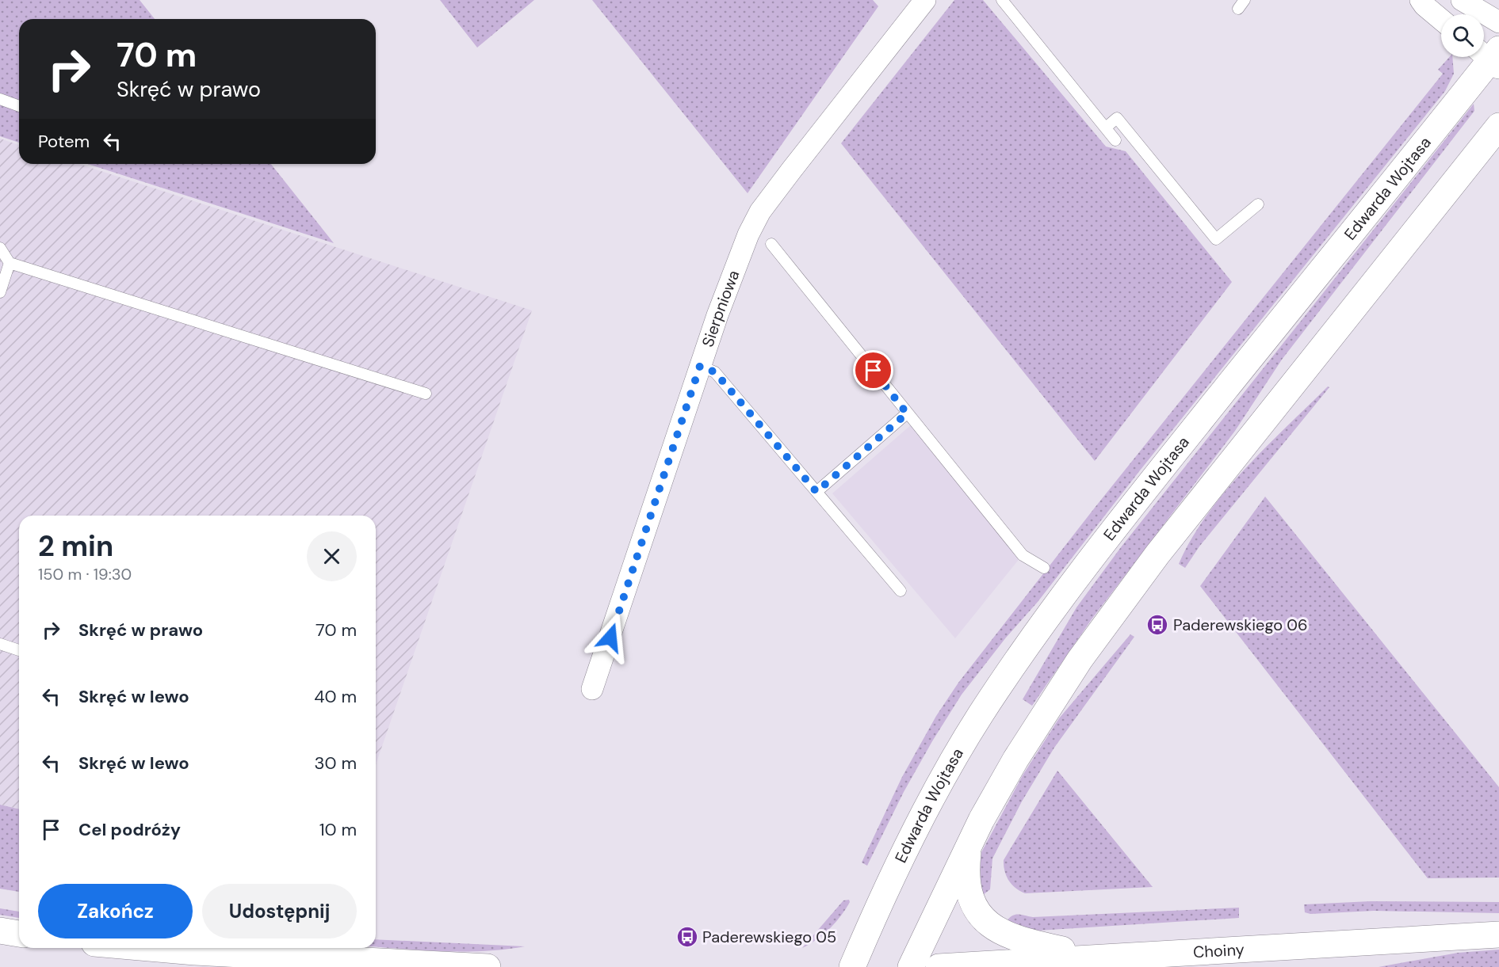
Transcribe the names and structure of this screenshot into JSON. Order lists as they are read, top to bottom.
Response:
{
  "streets": {
    "street": ["Edwarda Wojtasa", "Sierpniowa", "Choiny"]
  },
  "places": {
    "bus stop": ["Paderewskiego 06", "Paderewskiego 05"]
  },
  "page": {
    "turn": ["70 m", "Skręć w prawo"],
    "then": "Potem",
    "heading": ["2 min", "150 m · 19:30"],
    "list": [
      {
        "name": "Skręć w prawo",
        "value": "70 m"
      },
      {
        "name": "Skręć w lewo",
        "value": "40 m"
      },
      {
        "name": "Skręć w lewo",
        "value": "30 m"
      },
      {
        "name": "Cel podróży",
        "value": "10 m"
      }
    ],
    "buttons": ["Zakończ", "Udostępnij"]
  }
}
